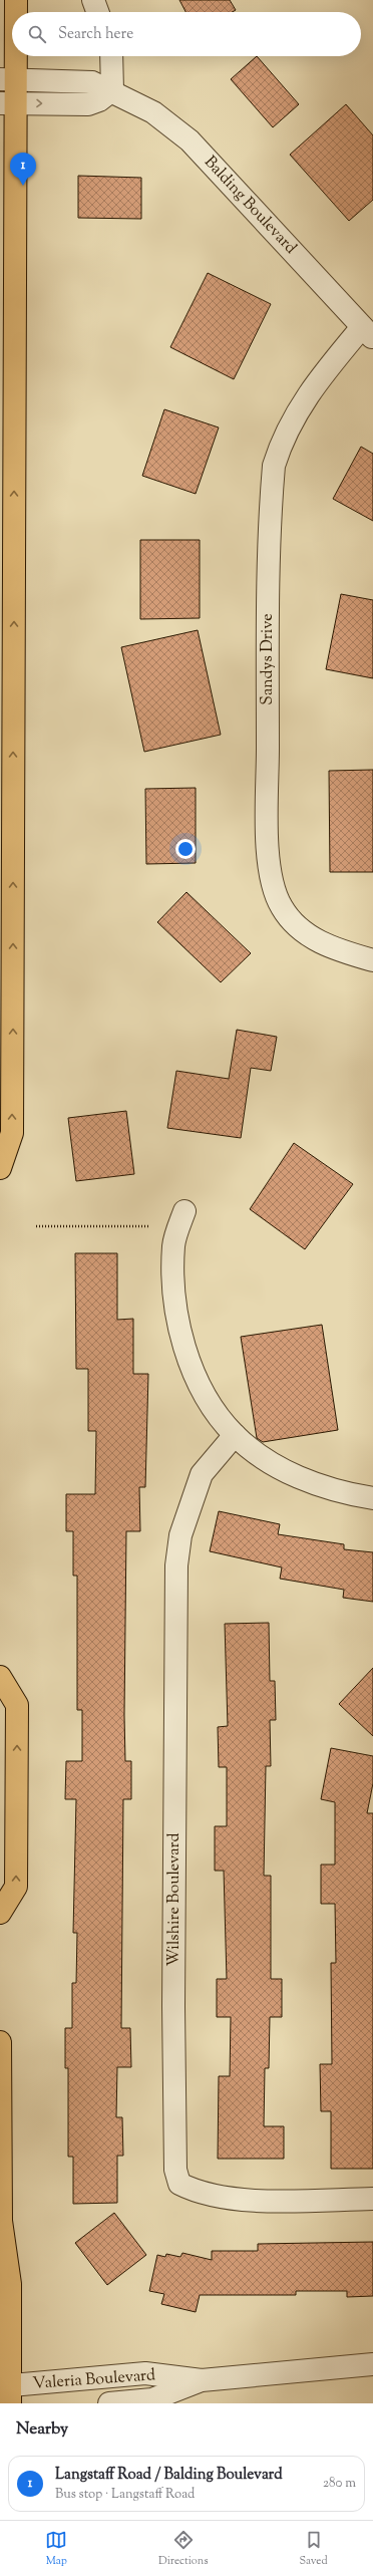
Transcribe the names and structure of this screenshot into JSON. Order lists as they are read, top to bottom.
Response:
{
  "streets": {
    "street": [
      "Balding Boulevard",
      "Sandys Drive",
      "Wilshire Boulevard",
      "Valeria Boulevard"
    ]
  },
  "crossings": [
    ["Balding Boulevard", "Sandys Drive"]
  ],
  "page": {
    "search": "Search here",
    "pins": "1",
    "heading": "Nearby",
    "list": [
      {
        "mark": "1",
        "name": "Langstaff Road / Balding Boulevard",
        "note": "Bus stop · Langstaff Road",
        "value": "280 m"
      }
    ],
    "nav": ["Map", "Directions", "Saved"]
  }
}
